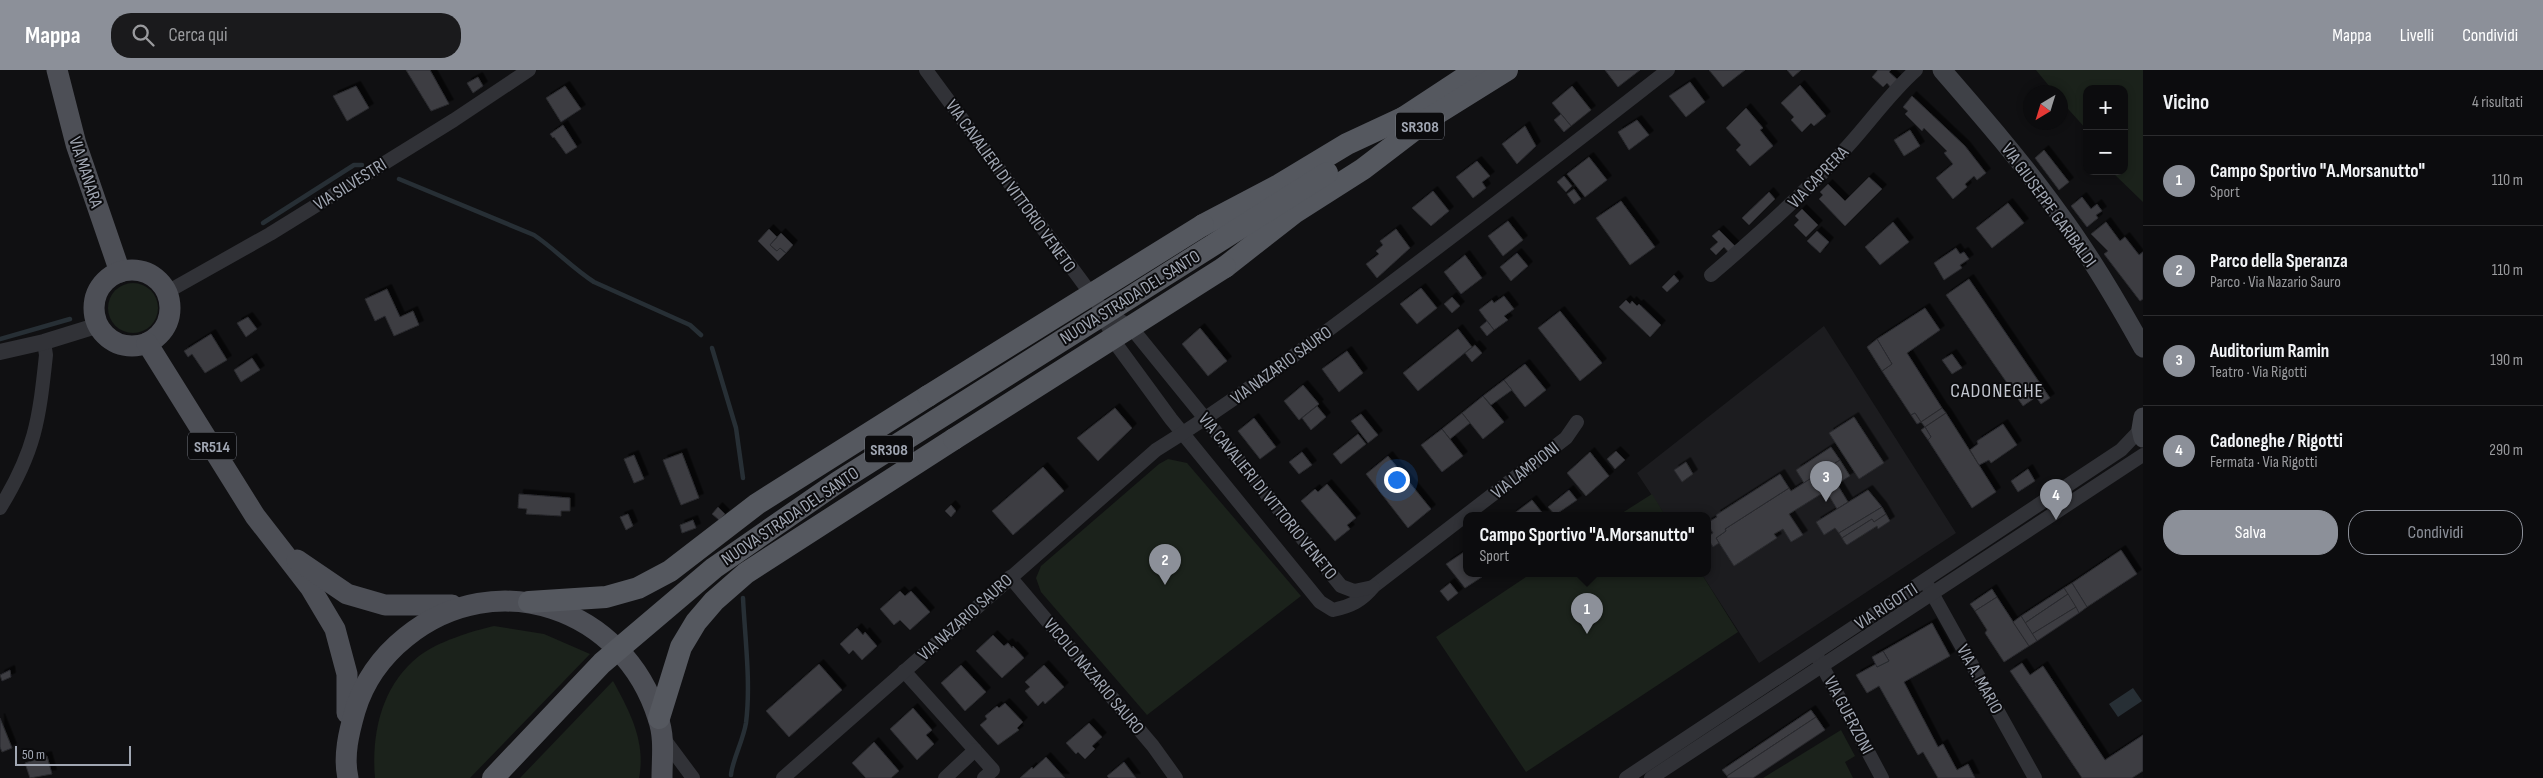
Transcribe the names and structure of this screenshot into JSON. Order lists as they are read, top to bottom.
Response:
{
  "streets": {
    "highway": ["SR308", "NUOVA STRADA DEL SANTO"],
    "main road": ["VIA MANARA", "VIA GIUSEPPE GARIBALDI", "SR514"],
    "street": [
      "VIA CAPRERA",
      "VIA SILVESTRI",
      "VIA CAVALIERI DI VITTORIO VENETO",
      "VIA NAZARIO SAURO",
      "VIA LAMPIONI",
      "VIA RIGOTTI",
      "VICOLO NAZARIO SAURO",
      "VIA A. MARIO",
      "VIA GUERZONI"
    ]
  },
  "crossings": [
    ["VIA MANARA", "VIA SILVESTRI"],
    ["VIA MANARA", "SR514"],
    ["VIA SILVESTRI", "SR514"],
    ["VIA CAVALIERI DI VITTORIO VENETO", "VIA NAZARIO SAURO"],
    ["VIA CAVALIERI DI VITTORIO VENETO", "VIA LAMPIONI"],
    ["VIA NAZARIO SAURO", "VICOLO NAZARIO SAURO"],
    ["VIA RIGOTTI", "VIA A. MARIO"],
    ["VIA RIGOTTI", "VIA GUERZONI"]
  ],
  "districts": ["CADONEGHE"],
  "scale_bar": "50 m",
  "north": "bottom left",
  "page": {
    "header": "Mappa",
    "search": "Cerca qui",
    "nav": ["Mappa", "Livelli", "Condividi"],
    "heading": ["Vicino", "4 risultati"],
    "map_buttons": ["+", "−"],
    "list": [
      {
        "mark": "1",
        "name": "Campo Sportivo \"A.Morsanutto\"",
        "note": "Sport",
        "value": "110 m"
      },
      {
        "mark": "2",
        "name": "Parco della Speranza",
        "note": "Parco · Via Nazario Sauro",
        "value": "110 m"
      },
      {
        "mark": "3",
        "name": "Auditorium Ramin",
        "note": "Teatro · Via Rigotti",
        "value": "190 m"
      },
      {
        "mark": "4",
        "name": "Cadoneghe / Rigotti",
        "note": "Fermata · Via Rigotti",
        "value": "290 m"
      }
    ],
    "pins": [
      "3",
      "4",
      "2",
      "1"
    ],
    "buttons": ["Salva", "Condividi"],
    "popup": ["Campo Sportivo \"A.Morsanutto\"", "Sport"],
    "scale": "50 m"
  }
}
